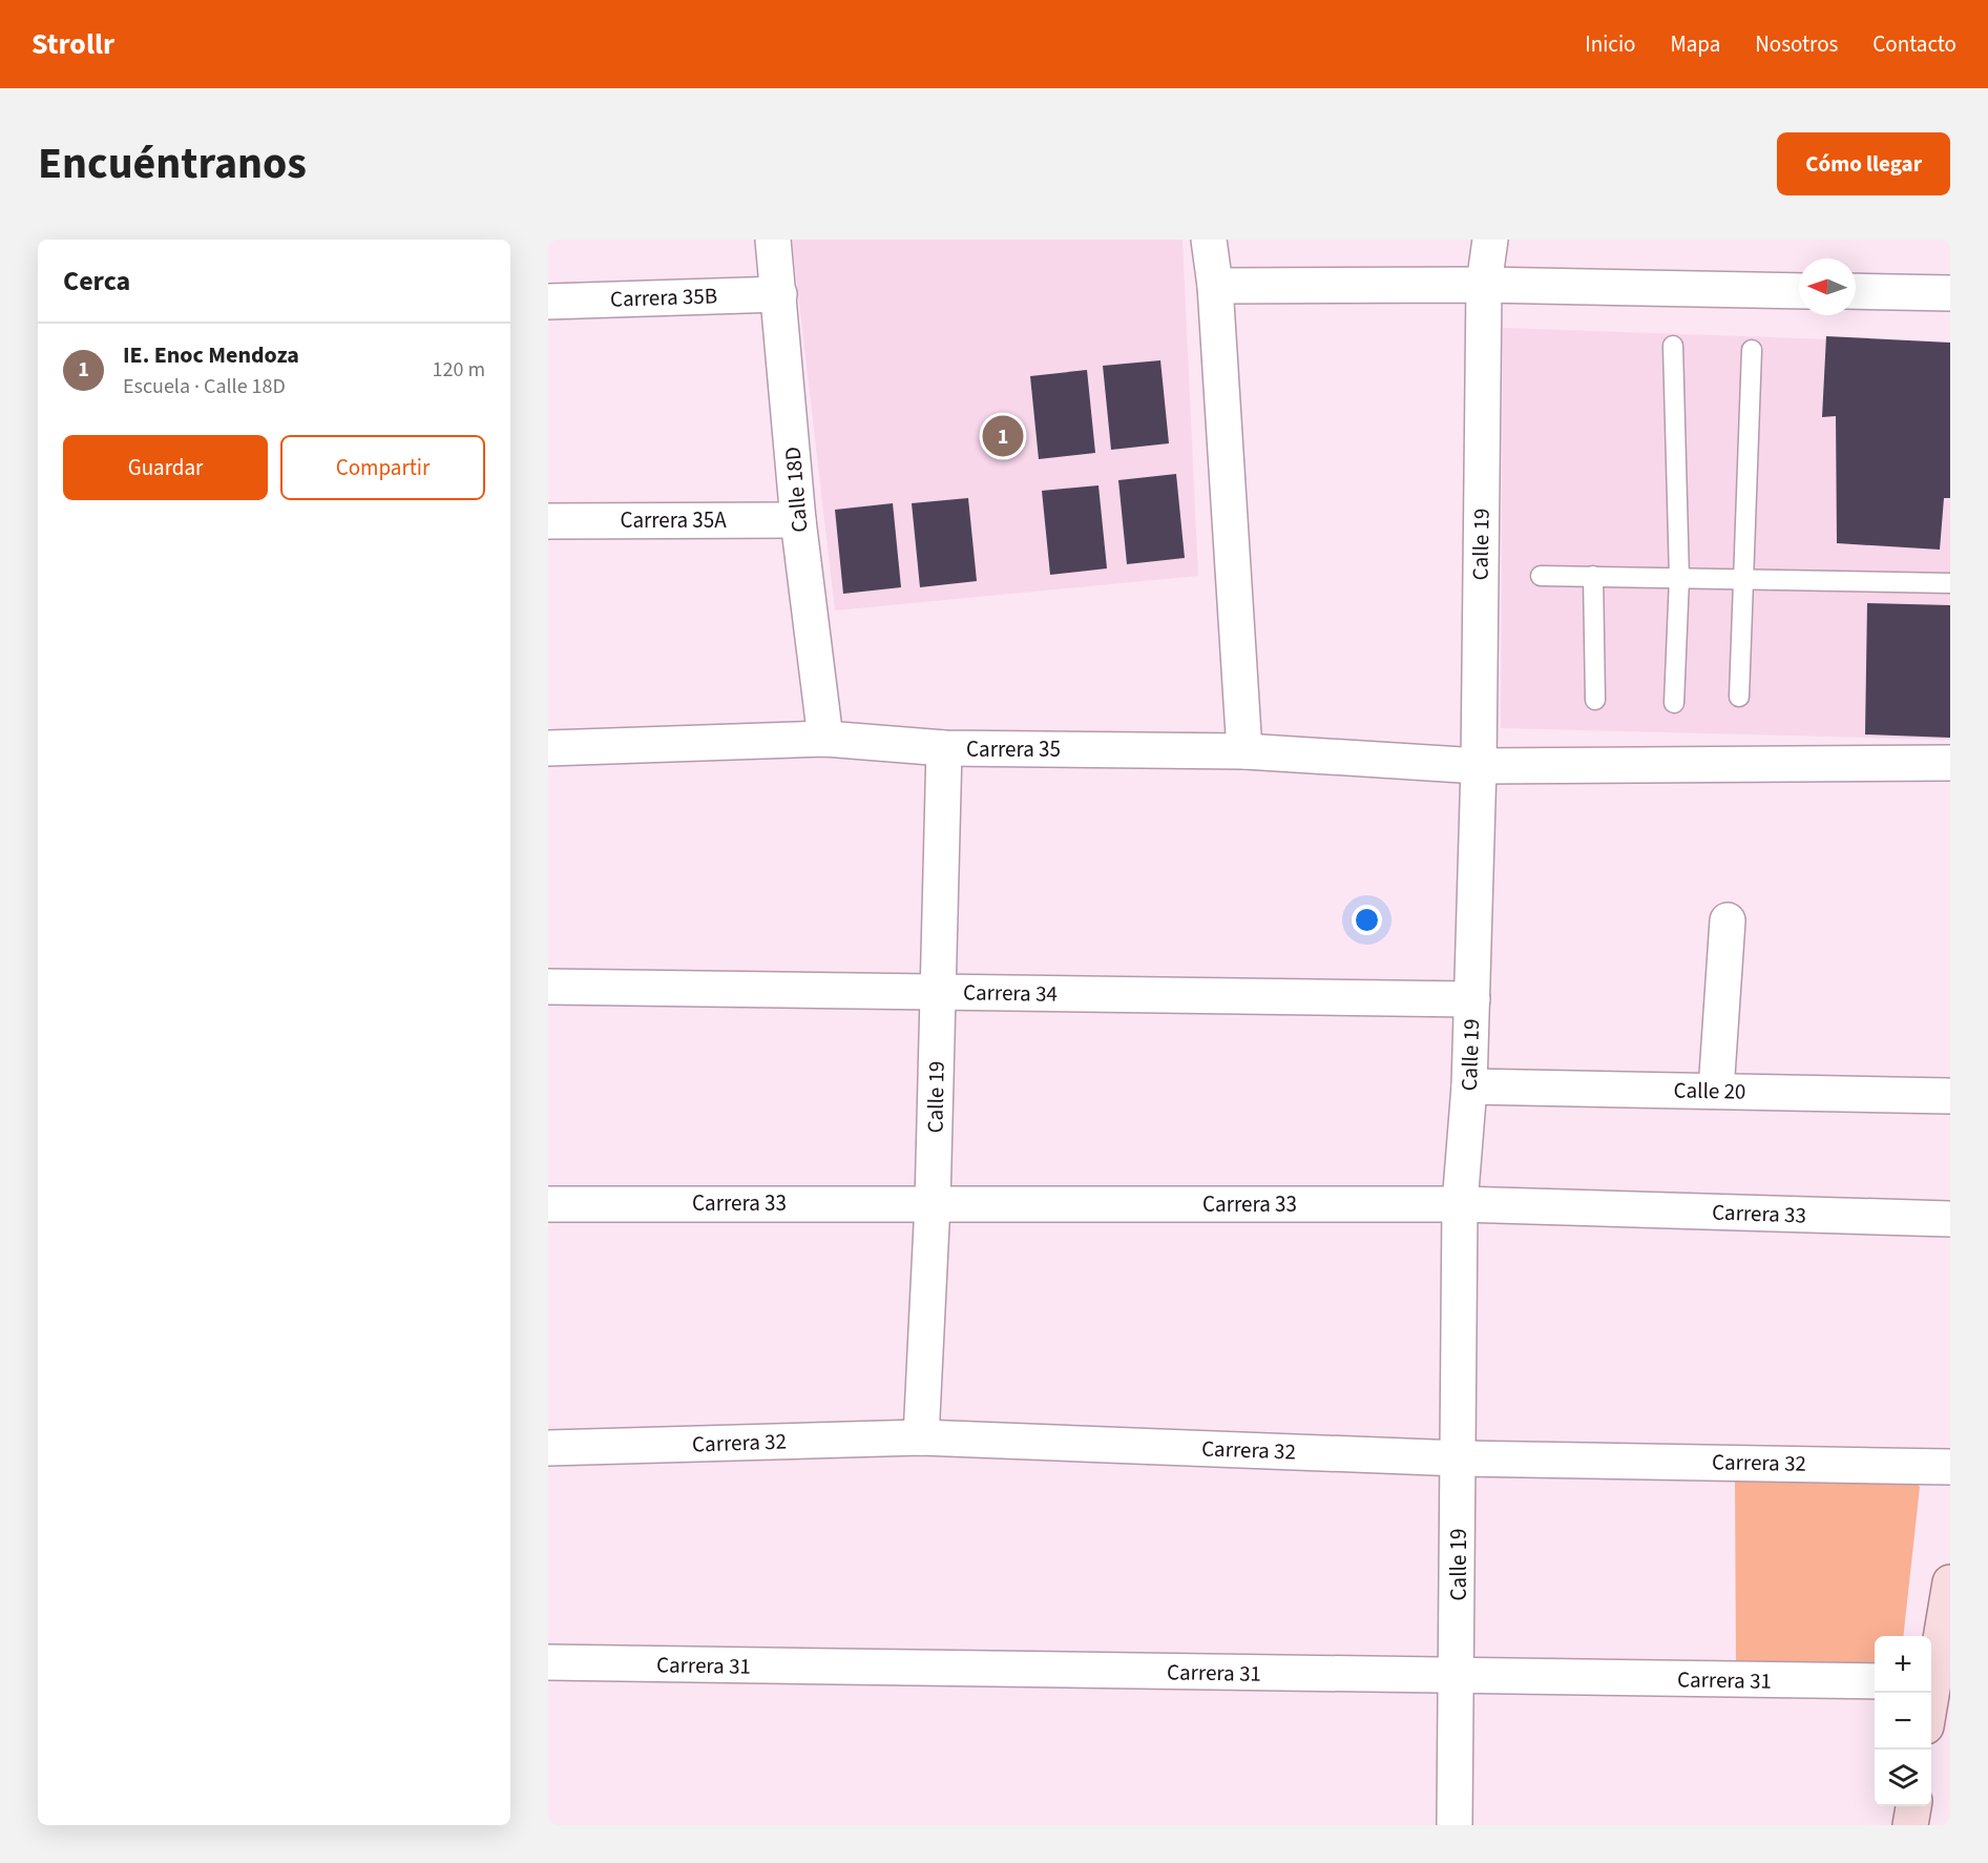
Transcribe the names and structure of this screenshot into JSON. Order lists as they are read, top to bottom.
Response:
{
  "streets": {
    "street": [
      "Carrera 35B",
      "Calle 18D",
      "Carrera 35A",
      "Calle 19",
      "Carrera 35",
      "Carrera 34",
      "Calle 20",
      "Carrera 33",
      "Carrera 32",
      "Carrera 31"
    ]
  },
  "crossings": [
    ["Carrera 35B", "Calle 18D"],
    ["Calle 18D", "Carrera 35A"],
    ["Calle 18D", "Carrera 35"],
    ["Calle 19", "Carrera 35"],
    ["Calle 19", "Carrera 34"],
    ["Calle 19", "Calle 20"],
    ["Calle 19", "Carrera 33"],
    ["Calle 19", "Carrera 32"],
    ["Calle 19", "Carrera 31"]
  ],
  "north": "left",
  "page": {
    "header": "Strollr",
    "nav": [
      "Inicio",
      "Mapa",
      "Nosotros",
      "Contacto"
    ],
    "title": "Encuéntranos",
    "buttons": [
      "Cómo llegar",
      ["Guardar", "Compartir"]
    ],
    "heading": "Cerca",
    "list": [
      {
        "mark": "1",
        "name": "IE. Enoc Mendoza",
        "note": "Escuela · Calle 18D",
        "value": "120 m"
      }
    ],
    "pins": "1",
    "map_buttons": ["+", "−"]
  }
}
